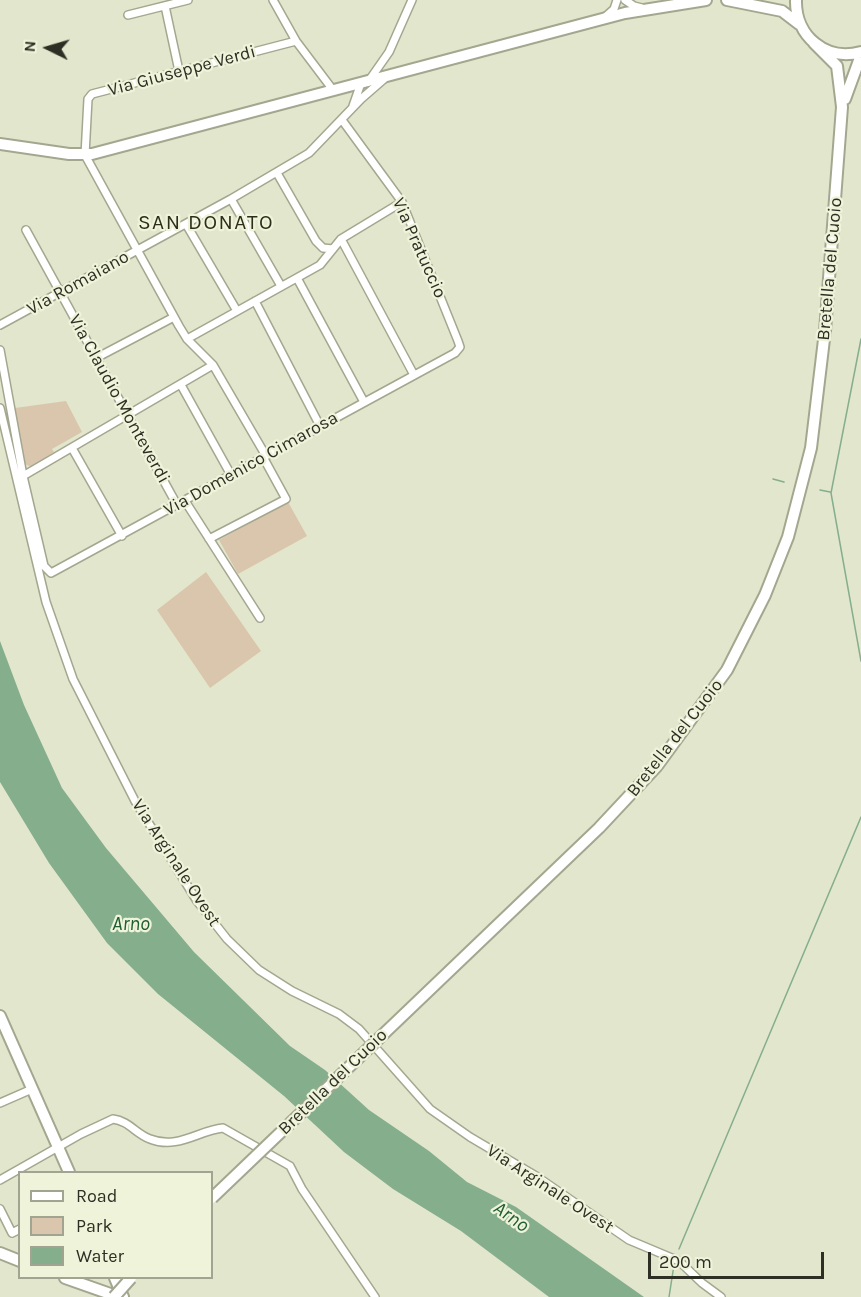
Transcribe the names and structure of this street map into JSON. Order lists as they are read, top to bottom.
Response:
{
  "streets": {
    "main road": ["Bretella del Cuoio"],
    "street": [
      "Via Giuseppe Verdi",
      "Via Pratuccio",
      "Via Romaiano",
      "Via Claudio Monteverdi",
      "Via Domenico Cimarosa",
      "Via Arginale Ovest"
    ]
  },
  "crossings": [
    ["Via Pratuccio", "Via Romaiano"],
    ["Via Pratuccio", "Via Domenico Cimarosa"],
    ["Via Romaiano", "Via Claudio Monteverdi"],
    ["Via Claudio Monteverdi", "Via Domenico Cimarosa"]
  ],
  "districts": ["SAN DONATO"],
  "water": ["Arno"],
  "legend": ["Road", "Park", "Water"],
  "scale_bar": "200 m",
  "north": "left"
}
